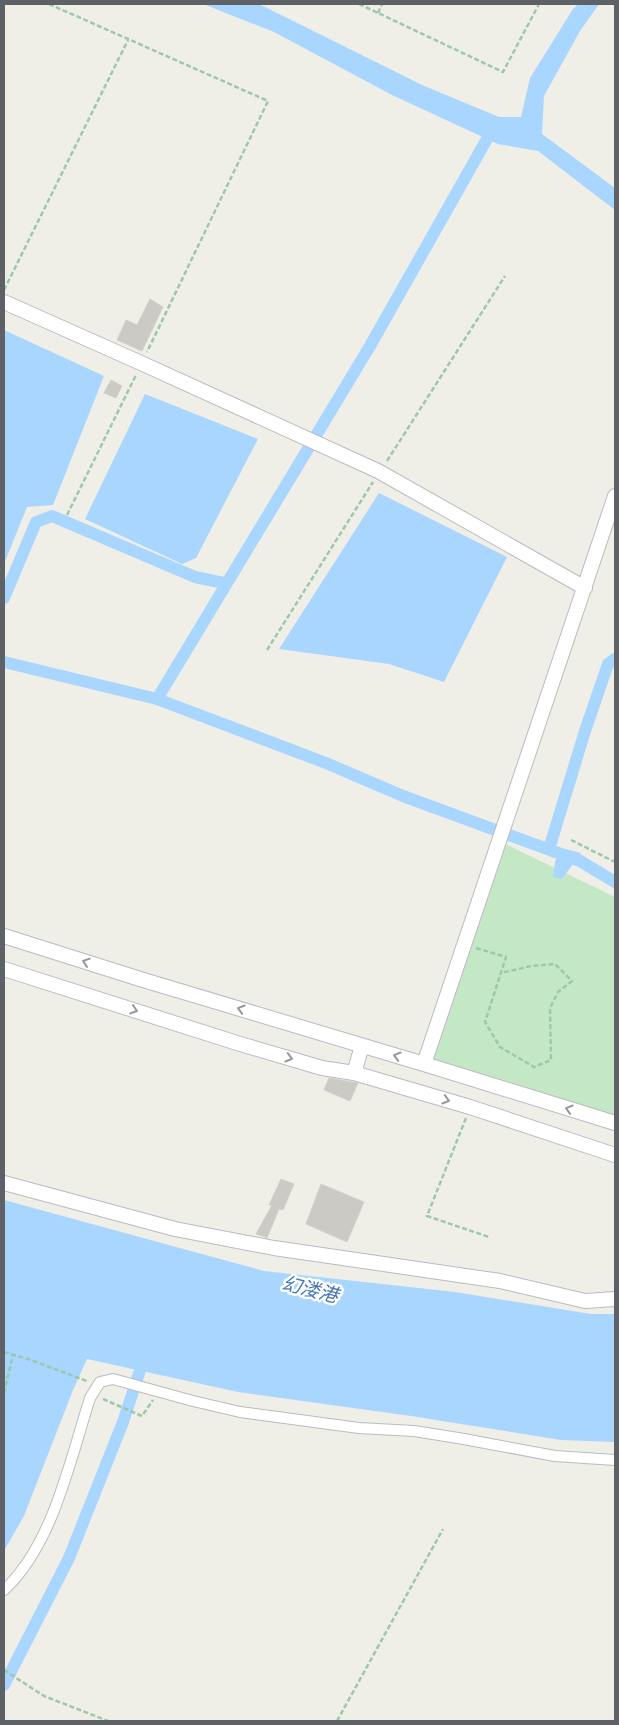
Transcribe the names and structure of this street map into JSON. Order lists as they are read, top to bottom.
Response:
{
  "water": ["幻溇港"]
}
